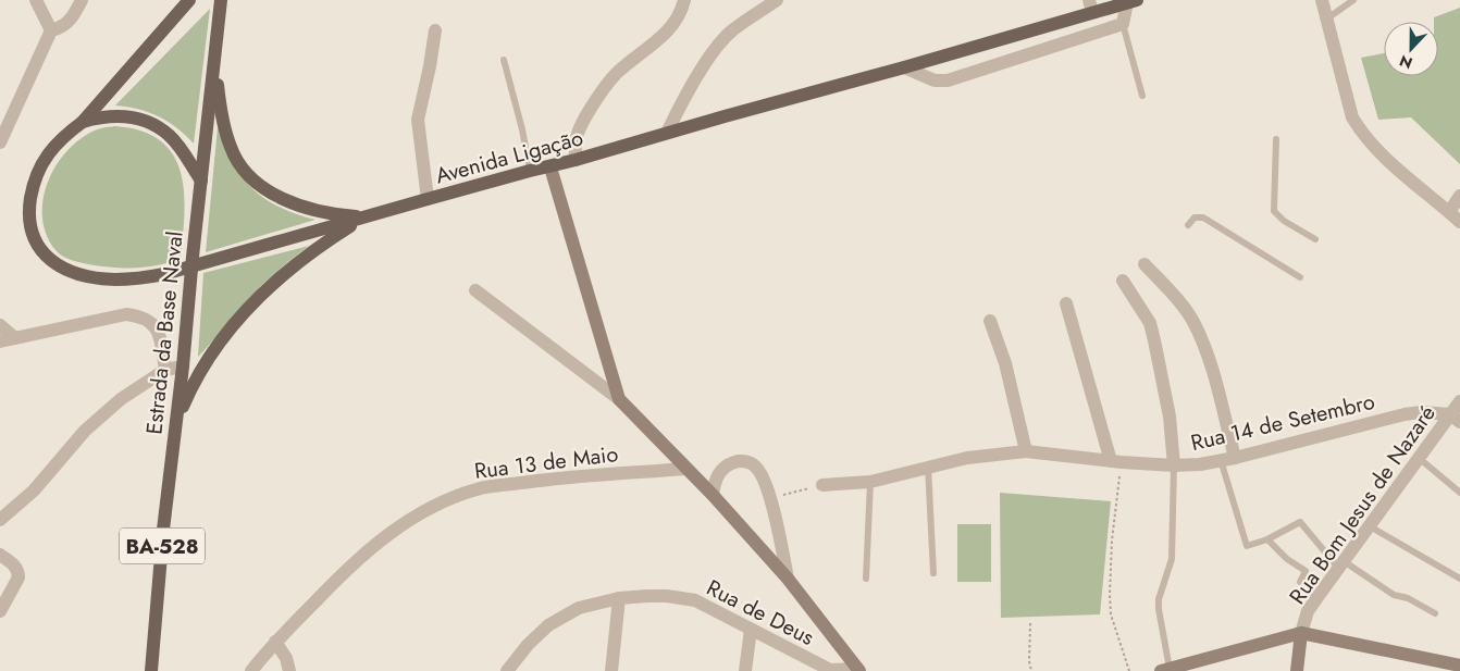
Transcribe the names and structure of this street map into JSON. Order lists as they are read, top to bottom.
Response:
{
  "streets": {
    "main road": ["Avenida Ligação", "Estrada da Base Naval", "BA-528"],
    "street": [
      "Rua 14 de Setembro",
      "Rua 13 de Maio",
      "Rua Bom Jesus de Nazaré",
      "Rua de Deus"
    ]
  },
  "crossings": [
    ["Avenida Ligação", "Estrada da Base Naval"],
    ["Rua 14 de Setembro", "Rua Bom Jesus de Nazaré"]
  ],
  "north": "bottom"
}
